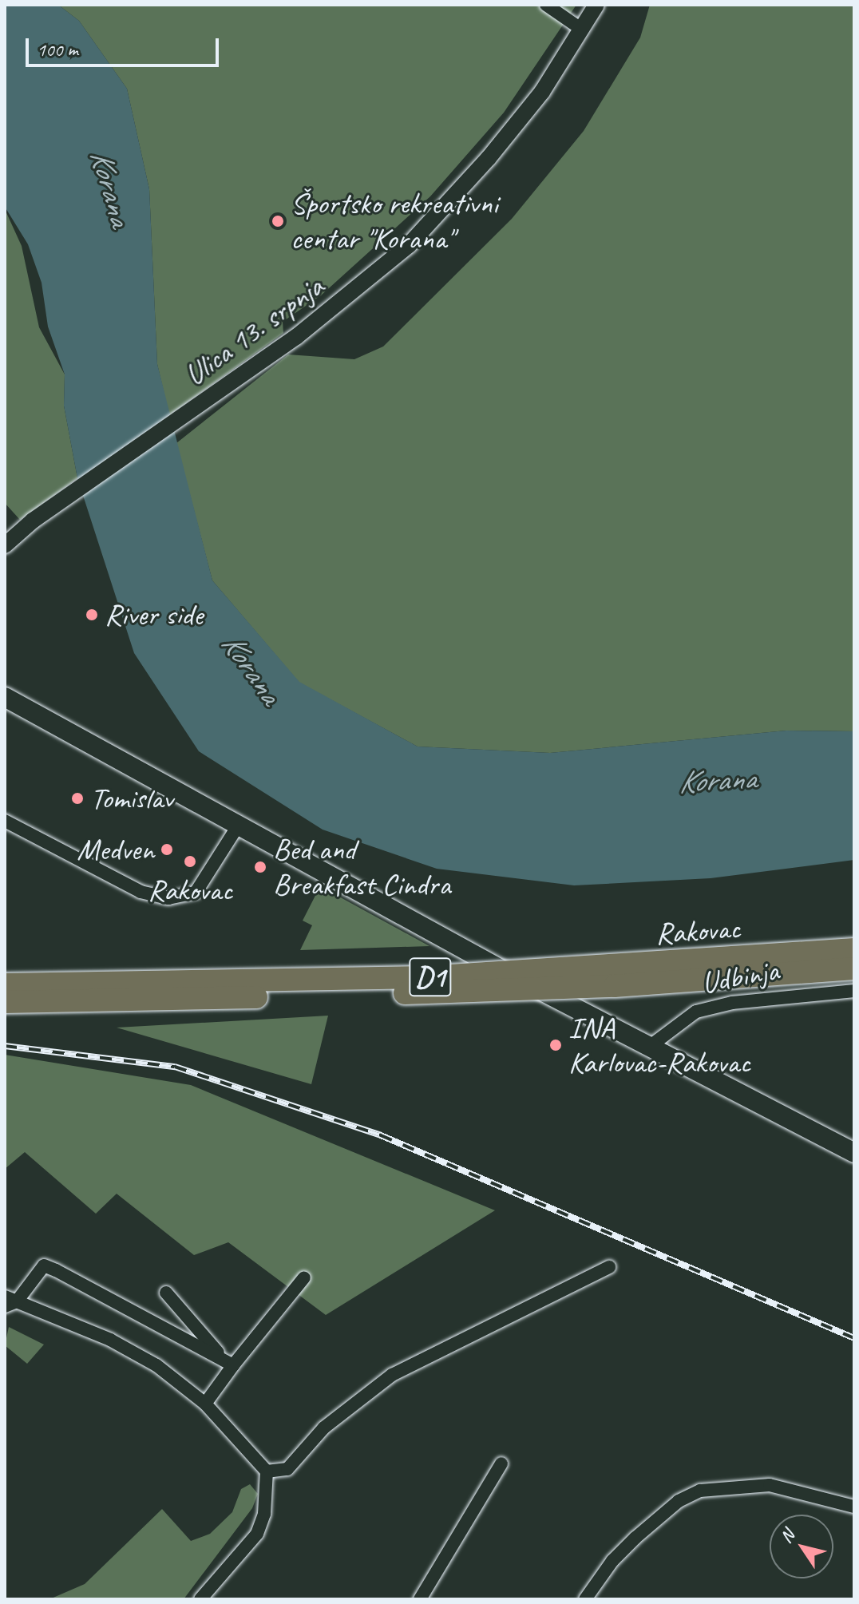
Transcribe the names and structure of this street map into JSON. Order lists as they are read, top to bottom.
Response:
{
  "streets": {
    "highway": ["Rakovac", "D1"],
    "street": ["Ulica 13. srpnja", "Udbinja"]
  },
  "water": ["Korana"],
  "places": [
    "Športsko rekreativni centar \"Korana\"",
    "River side",
    "Tomislav",
    "Medven",
    "Rakovac",
    "Bed and Breakfast Cindra",
    "INA Karlovac-Rakovac"
  ],
  "scale_bar": "100 m",
  "north": "top left"
}
